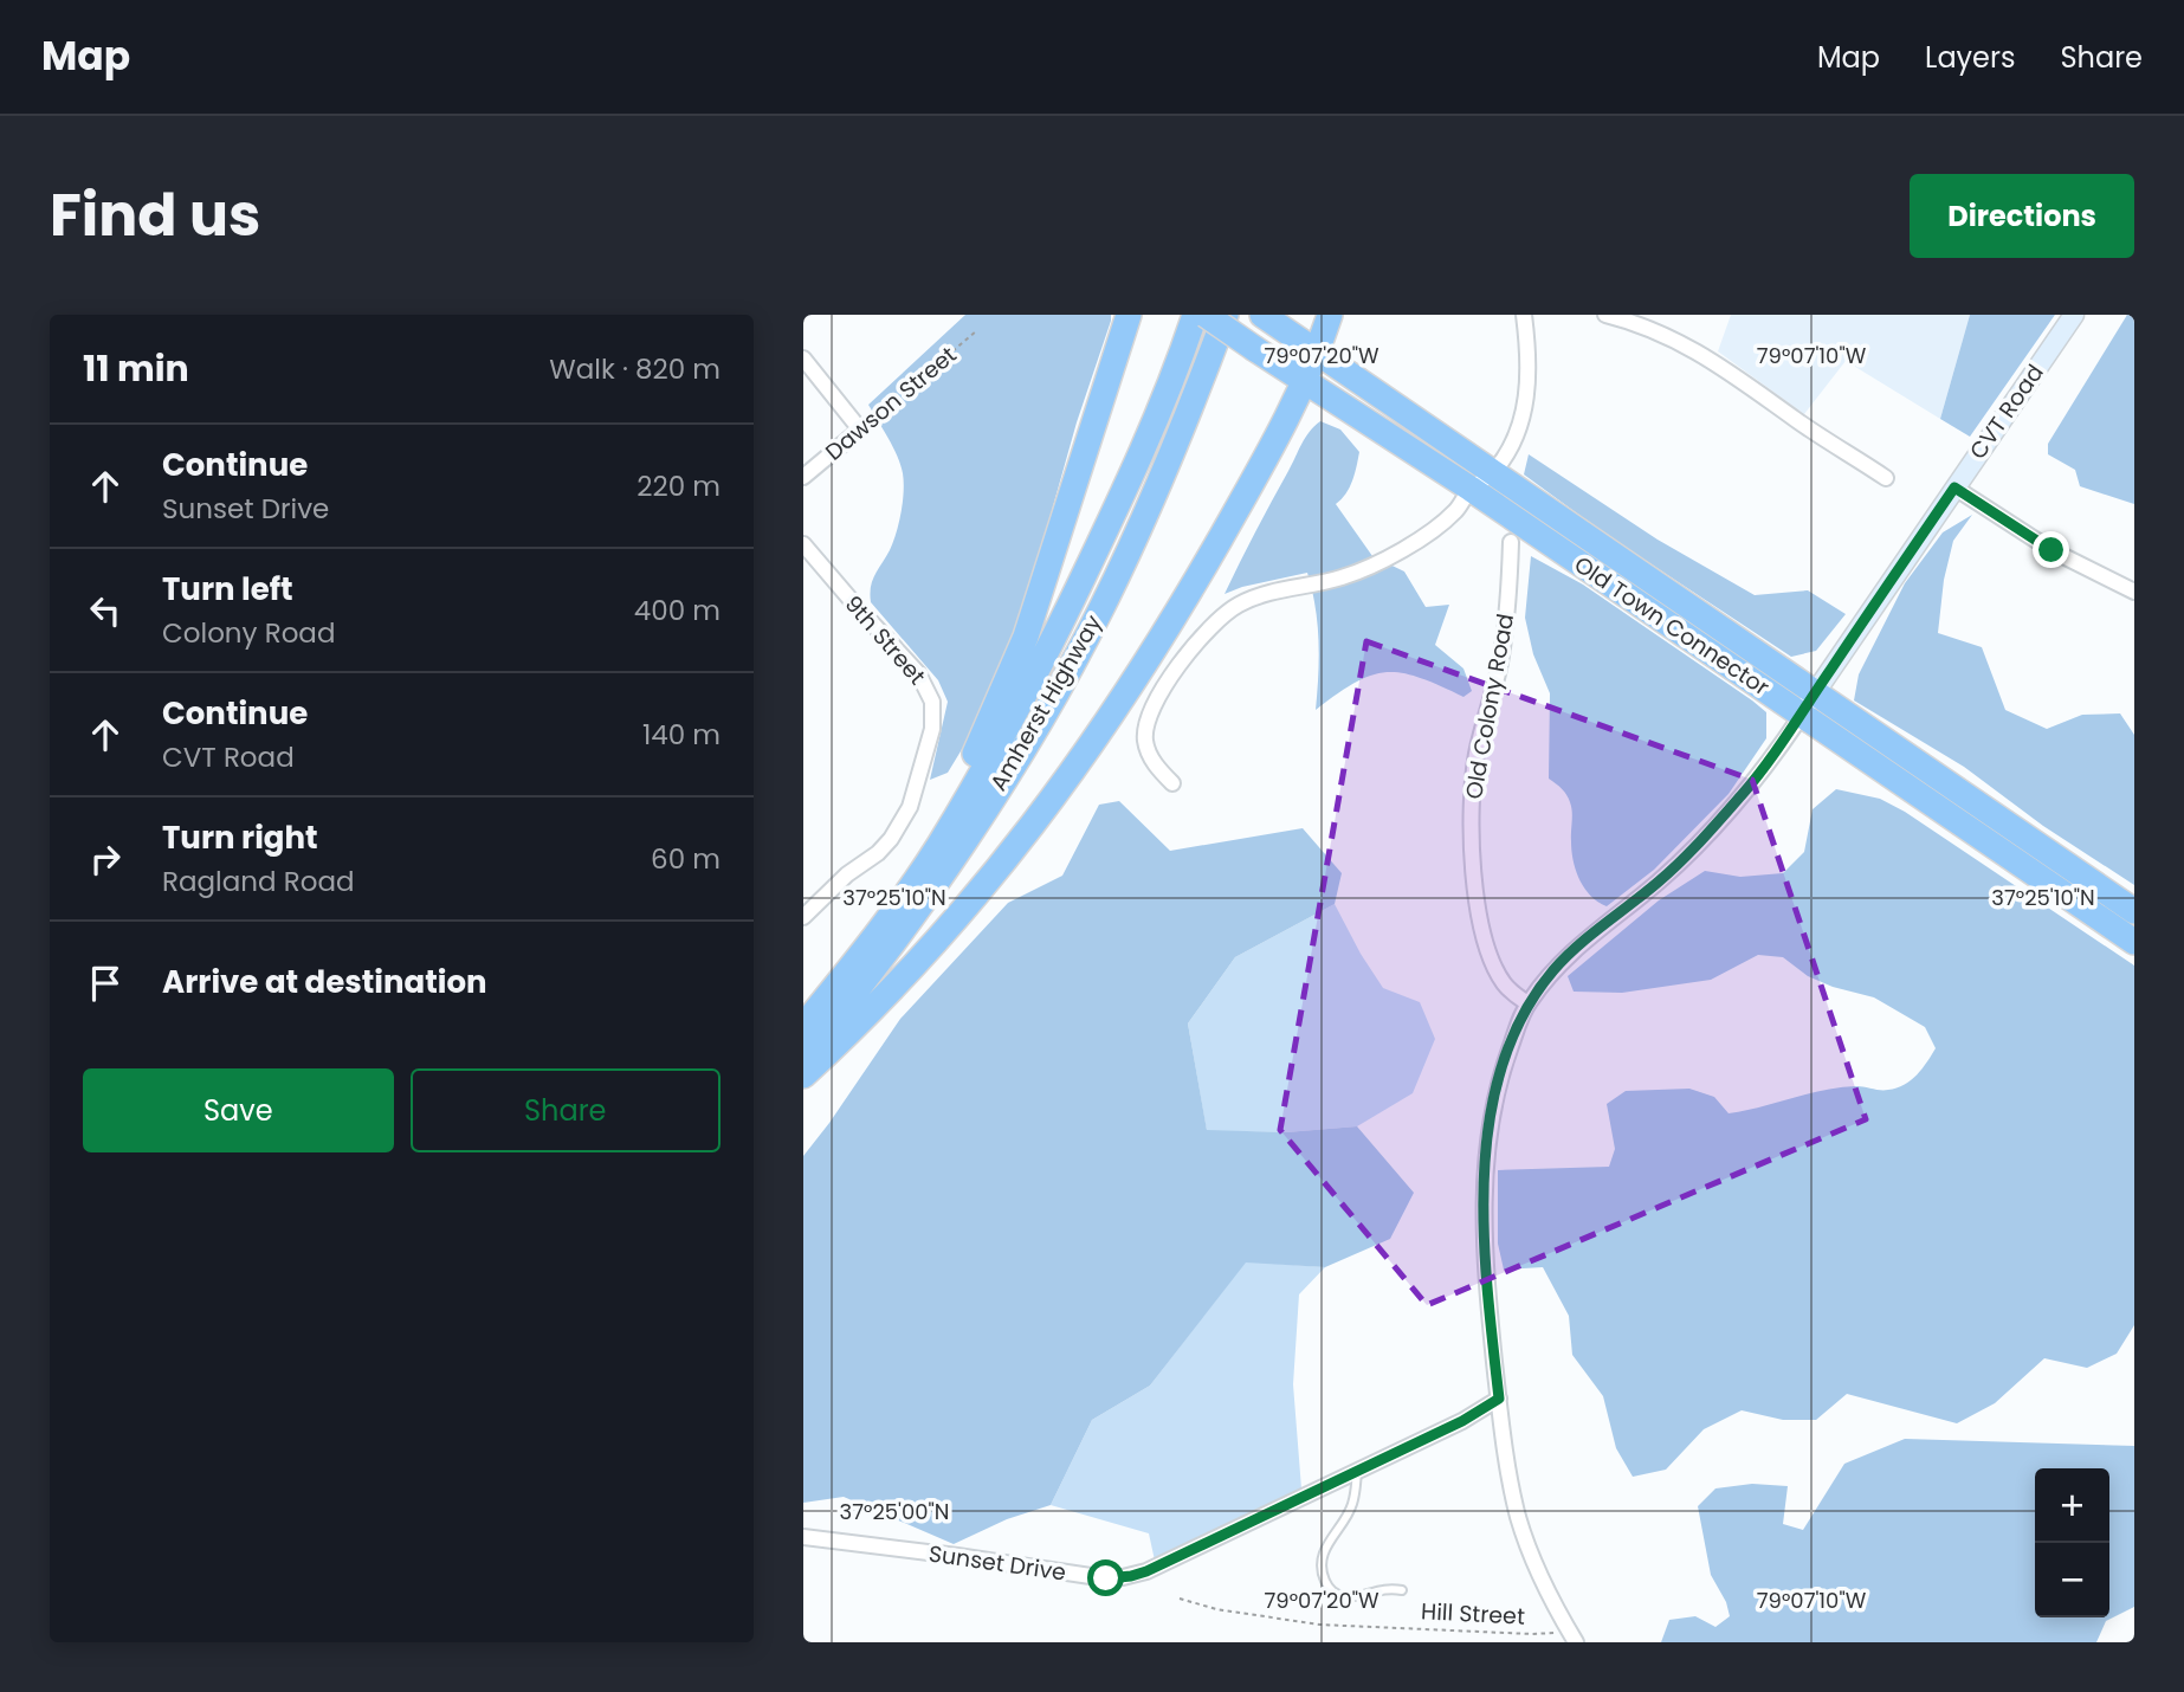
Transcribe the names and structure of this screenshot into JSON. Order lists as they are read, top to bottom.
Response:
{
  "streets": {
    "highway": ["Old Town Connector", "Amherst Highway"],
    "street": [
      "Dawson Street",
      "CVT Road",
      "9th Street",
      "Old Colony Road",
      "Sunset Drive"
    ],
    "path": ["Hill Street"]
  },
  "crossings": [
    ["CVT Road", "Old Town Connector"]
  ],
  "page": {
    "header": "Map",
    "nav": ["Map", "Layers", "Share"],
    "title": "Find us",
    "buttons": [
      "Directions",
      ["Save", "Share"]
    ],
    "heading": ["11 min", "Walk · 820 m"],
    "list": [
      ["Continue", "Sunset Drive", "220 m"],
      ["Turn left", "Colony Road", "400 m"],
      ["Continue", "CVT Road", "140 m"],
      ["Turn right", "Ragland Road", "60 m"],
      "Arrive at destination"
    ],
    "map_buttons": ["+", "−"]
  },
  "coordinates": [
    "79°07'20\"W",
    "79°07'10\"W",
    "37°25'10\"N",
    "37°25'00\"N"
  ]
}
